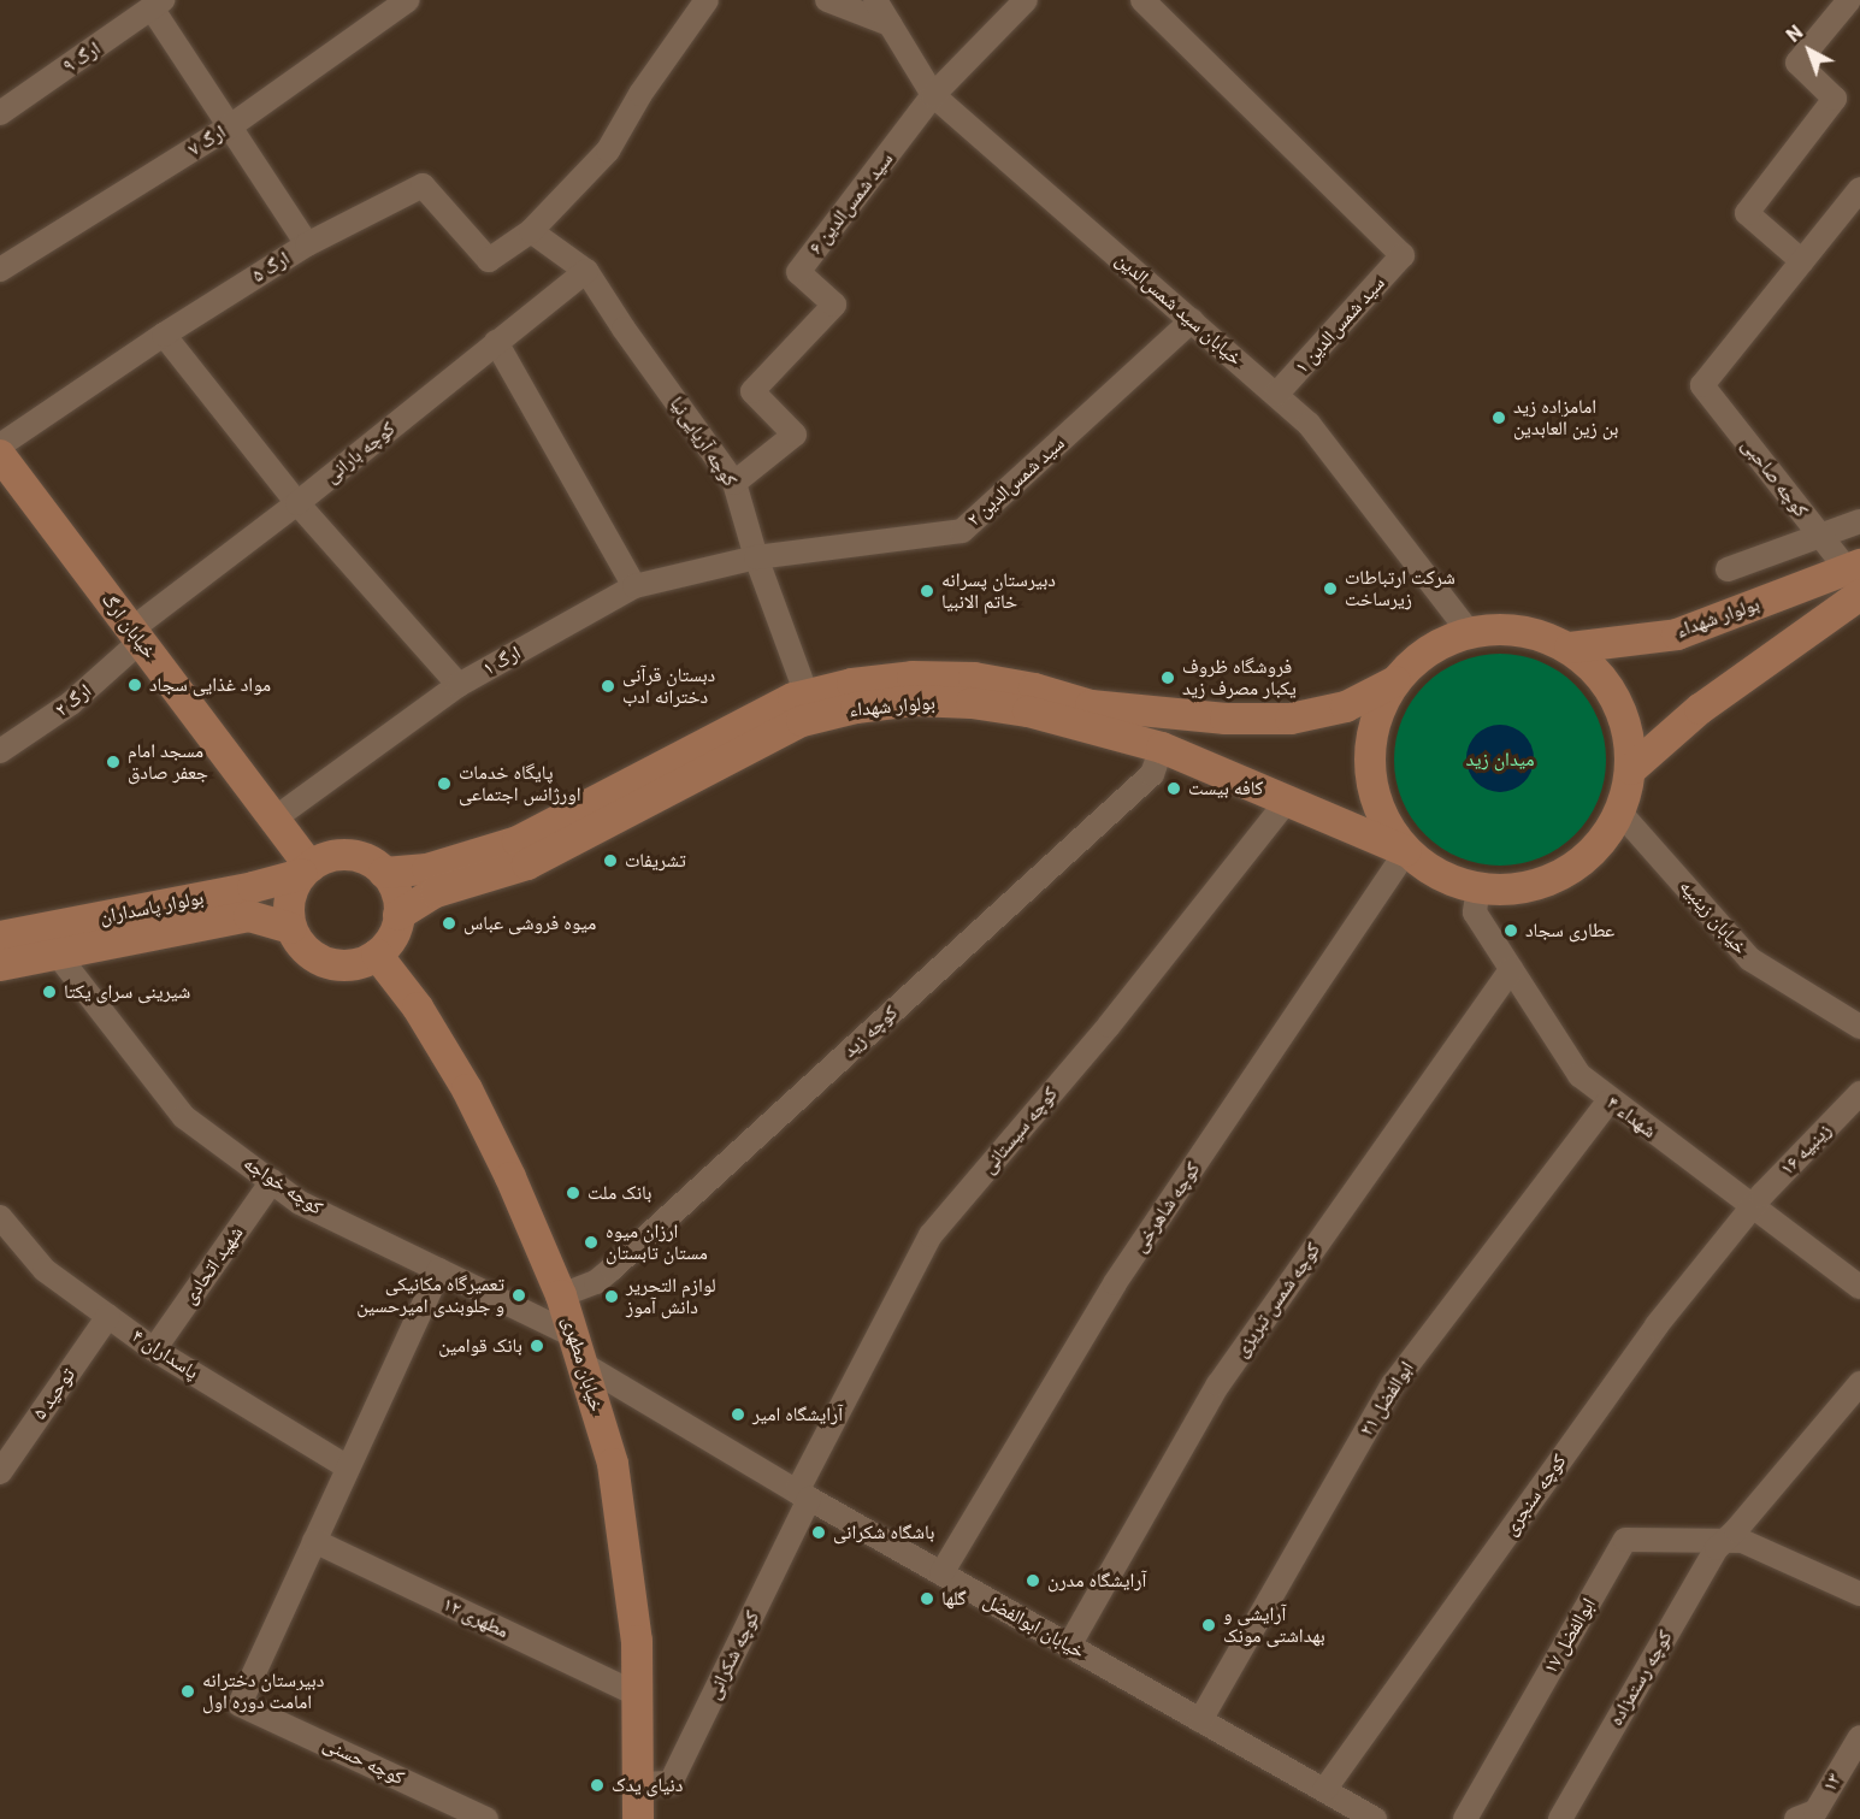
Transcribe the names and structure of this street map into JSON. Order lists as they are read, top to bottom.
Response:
{
  "streets": {
    "main road": [
      "بولوار شهداء",
      "خیابان ارگ",
      "بولوار پاسداران",
      "خیابان مطهری"
    ],
    "street": [
      "ارگ ۹",
      "ارگ ۷",
      "سید شمس‌الدین ۶",
      "ارگ ۵",
      "خیابان سید شمس‌الدین",
      "سید شمس‌الدین ۱",
      "کوچه آریایی‌نیا",
      "کوچه بارانی",
      "کوچه صاحبی",
      "سید شمس‌الدین ۲",
      "ارگ ۱",
      "ارگ ۲",
      "خیابان زینبیه",
      "کوچه زید",
      "شهداء ۴",
      "کوچه سیستانی",
      "زینبیه ۱۶",
      "کوچه خواجه",
      "کوچه شاهرخی",
      "شهید اتحادی",
      "کوچه شمس تبریزی",
      "پاسداران ۴",
      "توحید ۵",
      "ابوالفضل ۲۱",
      "کوچه سنجری",
      "مطهری ۱۲",
      "خیابان ابوالفضل",
      "ابوالفضل ۱۷",
      "کوچه شکرانی",
      "کوچه رستمزاده",
      "کوچه حسنی",
      "۱۳"
    ]
  },
  "crossings": [
    ["سید شمس‌الدین ۶", "خیابان سید شمس‌الدین"],
    ["سید شمس‌الدین ۶", "کوچه آریایی‌نیا"],
    ["ارگ ۵", "کوچه آریایی‌نیا"],
    ["خیابان سید شمس‌الدین", "سید شمس‌الدین ۱"],
    ["خیابان سید شمس‌الدین", "سید شمس‌الدین ۲"],
    ["کوچه آریایی‌نیا", "کوچه بارانی"],
    ["کوچه آریایی‌نیا", "سید شمس‌الدین ۲"],
    ["کوچه آریایی‌نیا", "بولوار شهداء"],
    ["کوچه آریایی‌نیا", "ارگ ۱"],
    ["کوچه بارانی", "خیابان ارگ"],
    ["کوچه بارانی", "ارگ ۲"],
    ["کوچه صاحبی", "بولوار شهداء"],
    ["سید شمس‌الدین ۲", "ارگ ۱"],
    ["بولوار شهداء", "خیابان ارگ"],
    ["بولوار شهداء", "بولوار پاسداران"],
    ["بولوار شهداء", "کوچه زید"],
    ["بولوار شهداء", "کوچه سیستانی"],
    ["بولوار شهداء", "کوچه شاهرخی"],
    ["بولوار شهداء", "خیابان مطهری"],
    ["خیابان ارگ", "ارگ ۱"],
    ["خیابان ارگ", "ارگ ۲"],
    ["خیابان ارگ", "بولوار پاسداران"],
    ["خیابان ارگ", "خیابان مطهری"],
    ["بولوار پاسداران", "کوچه خواجه"],
    ["بولوار پاسداران", "خیابان مطهری"],
    ["کوچه زید", "خیابان مطهری"],
    ["شهداء ۴", "زینبیه ۱۶"],
    ["شهداء ۴", "کوچه شمس تبریزی"],
    ["شهداء ۴", "ابوالفضل ۲۱"],
    ["شهداء ۴", "کوچه سنجری"],
    ["کوچه سیستانی", "خیابان ابوالفضل"],
    ["کوچه سیستانی", "کوچه شکرانی"],
    ["زینبیه ۱۶", "کوچه سنجری"],
    ["کوچه خواجه", "شهید اتحادی"],
    ["کوچه خواجه", "خیابان مطهری"],
    ["کوچه خواجه", "خیابان ابوالفضل"],
    ["کوچه شاهرخی", "خیابان ابوالفضل"],
    ["شهید اتحادی", "پاسداران ۴"],
    ["کوچه شمس تبریزی", "خیابان ابوالفضل"],
    ["پاسداران ۴", "توحید ۵"],
    ["خیابان مطهری", "مطهری ۱۲"],
    ["خیابان مطهری", "خیابان ابوالفضل"],
    ["خیابان مطهری", "کوچه شکرانی"],
    ["ابوالفضل ۲۱", "خیابان ابوالفضل"],
    ["کوچه سنجری", "خیابان ابوالفضل"],
    ["مطهری ۱۲", "کوچه حسنی"],
    ["خیابان ابوالفضل", "کوچه شکرانی"],
    ["ابوالفضل ۱۷", "کوچه رستمزاده"]
  ],
  "parks": ["میدان زید"],
  "places": [
    "امامزاده زید بن زین العابدین",
    "شرکت ارتباطات زیرساخت",
    "دبیرستان پسرانه خاتم الانبیا",
    "فروشگاه ظروف یکبار مصرف زید",
    "مواد غذایی سجاد",
    "دبستان قرآنی دخترانه ادب",
    "مسجد امام جعفر صادق",
    "پایگاه خدمات اورژانس اجتماعی",
    "کافه بیست",
    "تشریفات",
    "میوه فروشی عباس",
    "عطاری سجاد",
    "شیرینی سرای یکتا",
    "بانک ملت",
    "ارزان میوه مستان تابستان",
    "تعمیرگاه مکانیکی و جلوبندی امیرحسین",
    "لوازم التحریر دانش آموز",
    "بانک قوامین",
    "آرایشگاه امیر",
    "باشگاه شکرانی",
    "آرایشگاه مدرن",
    "گلها",
    "آرایشی و بهداشتی مونک",
    "دبیرستان دخترانه امامت دوره اول",
    "دنیای یدک"
  ],
  "north": "top left"
}
